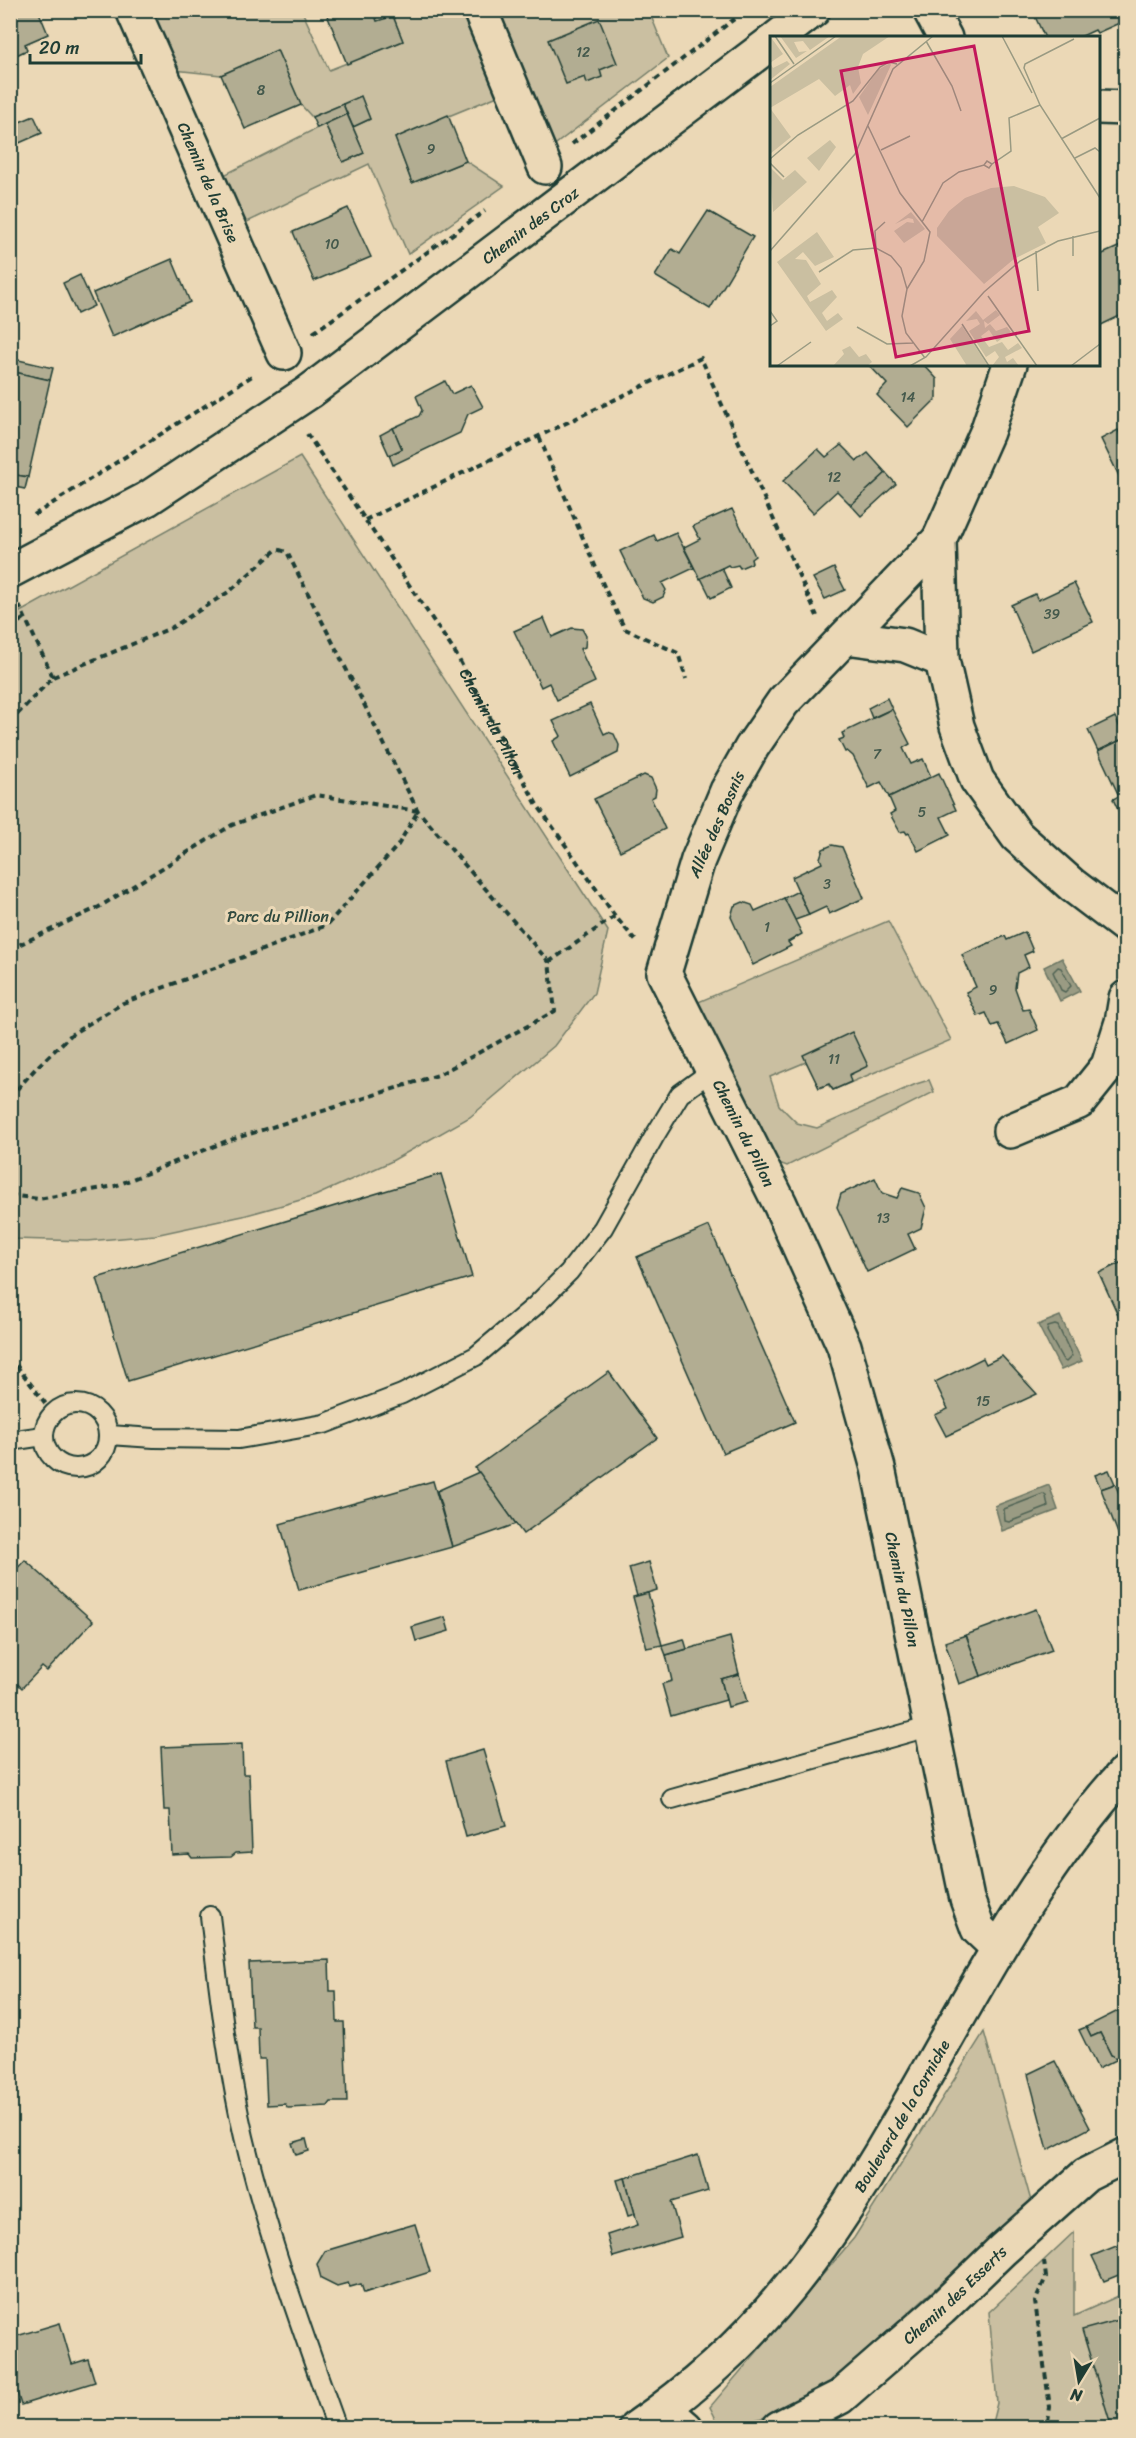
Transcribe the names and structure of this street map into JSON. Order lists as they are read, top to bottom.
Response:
{
  "streets": {
    "street": [
      "Chemin de la Brise",
      "Chemin des Croz",
      "Chemin du Pillon",
      "Allée des Bosnis",
      "Boulevard de la Corniche",
      "Chemin des Esserts"
    ]
  },
  "crossings": [
    ["Chemin des Croz", "Chemin du Pillon"],
    ["Chemin du Pillon", "Allée des Bosnis"],
    ["Chemin du Pillon", "Boulevard de la Corniche"]
  ],
  "parks": ["Parc du Pillion"],
  "house_numbers": [
    "12",
    "8",
    "9",
    "10",
    "14",
    "12",
    "39",
    "7",
    "5",
    "3",
    "1",
    "9",
    "11",
    "13",
    "15"
  ],
  "scale_bar": "20 m",
  "north": "bottom"
}
